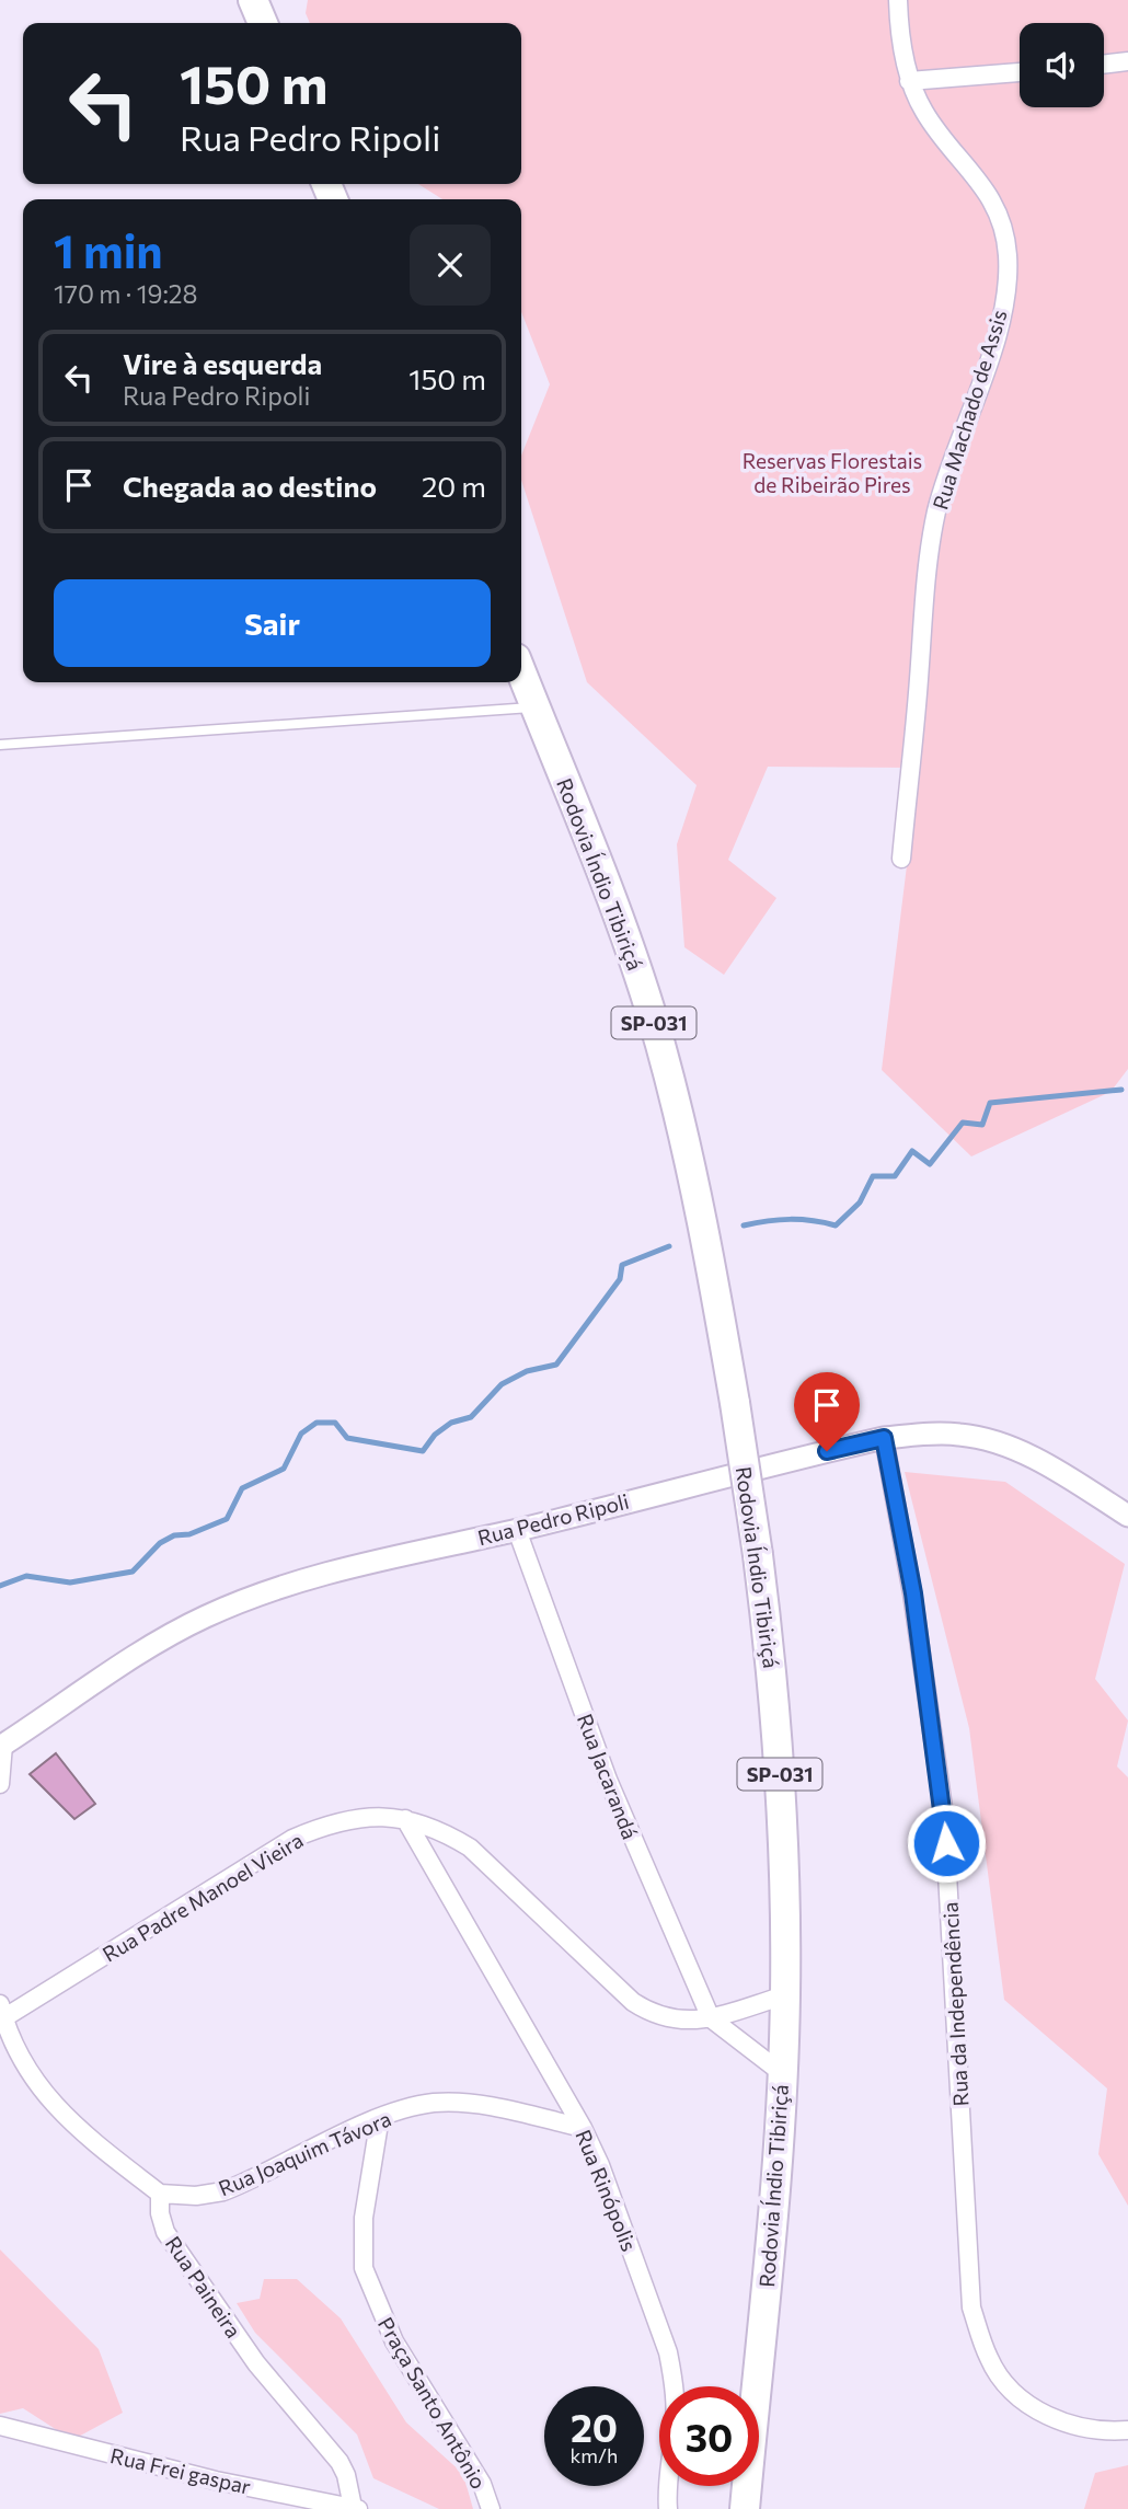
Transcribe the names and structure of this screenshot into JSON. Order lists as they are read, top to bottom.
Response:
{
  "streets": {
    "highway": ["Rodovia Índio Tibiriçá", "SP-031"],
    "street": [
      "Rua Machado de Assis",
      "Rua Pedro Ripoli",
      "Rua Jacarandá",
      "Rua Padre Manoel Vieira",
      "Rua da Independência",
      "Rua Joaquim Távora",
      "Rua Rinópolis",
      "Rua Paineira",
      "Praça Santo Antônio",
      "Rua Frei gaspar"
    ]
  },
  "crossings": [
    ["Rodovia Índio Tibiriçá", "Rua Padre Manoel Vieira"],
    ["Rua Pedro Ripoli", "Rua Jacarandá"],
    ["Rua Pedro Ripoli", "Rua da Independência"],
    ["Rua Jacarandá", "Rua Padre Manoel Vieira"],
    ["Rua Padre Manoel Vieira", "Rua Rinópolis"],
    ["Rua Joaquim Távora", "Rua Rinópolis"],
    ["Rua Joaquim Távora", "Rua Paineira"],
    ["Rua Joaquim Távora", "Praça Santo Antônio"],
    ["Rua Paineira", "Rua Frei gaspar"]
  ],
  "parks": ["Reservas Florestais de Ribeirão Pires"],
  "page": {
    "turn": ["150 m", "Rua Pedro Ripoli"],
    "heading": ["1 min", "170 m · 19:28"],
    "list": [
      {
        "name": "Vire à esquerda",
        "note": "Rua Pedro Ripoli",
        "value": "150 m"
      },
      {
        "name": "Chegada ao destino",
        "value": "20 m"
      }
    ],
    "buttons": "Sair",
    "speed": "20 km/h",
    "limit": "30"
  }
}
